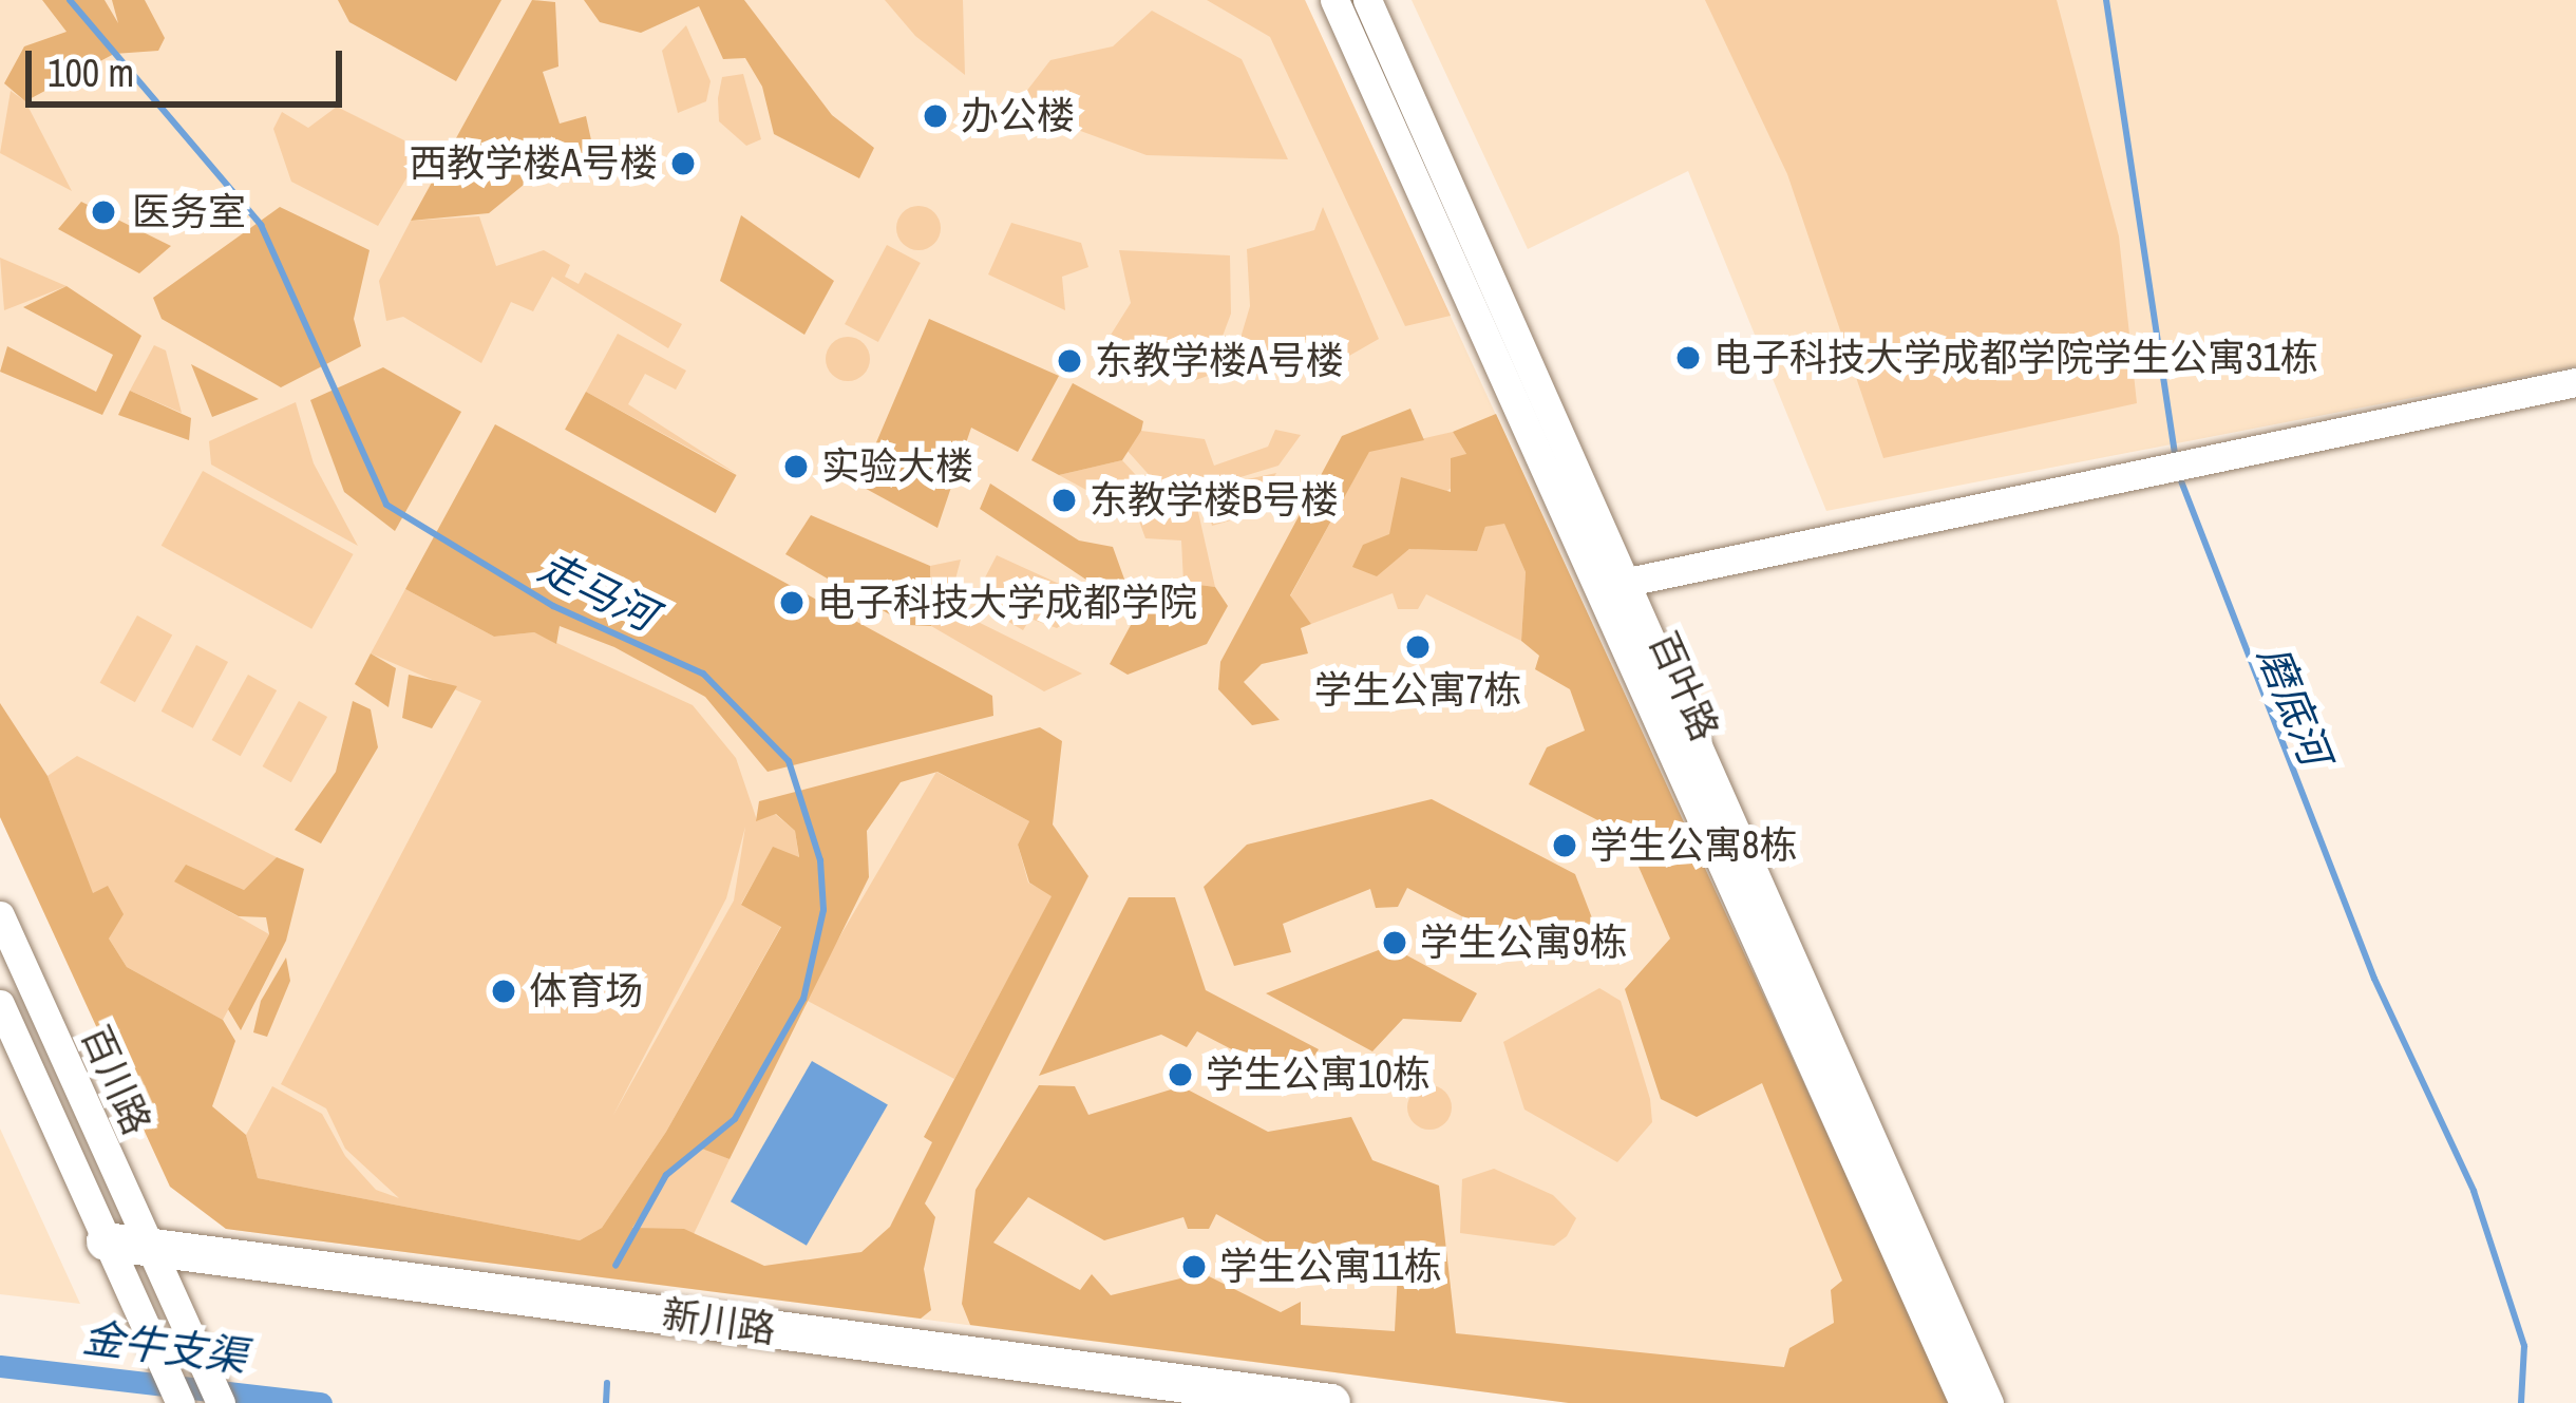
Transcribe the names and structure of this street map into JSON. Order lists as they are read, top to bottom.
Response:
{
  "streets": {
    "main road": ["新川路"],
    "street": ["百叶路", "百川路"]
  },
  "crossings": [
    ["百川路", "新川路"]
  ],
  "water": ["走马河", "磨底河", "金牛支渠"],
  "places": [
    "办公楼",
    "西教学楼A号楼",
    "医务室",
    "电子科技大学成都学院学生公寓31栋",
    "东教学楼A号楼",
    "实验大楼",
    "东教学楼B号楼",
    "电子科技大学成都学院",
    "学生公寓7栋",
    "学生公寓8栋",
    "学生公寓9栋",
    "体育场",
    "学生公寓10栋",
    "学生公寓11栋"
  ],
  "scale_bar": "100 m"
}
